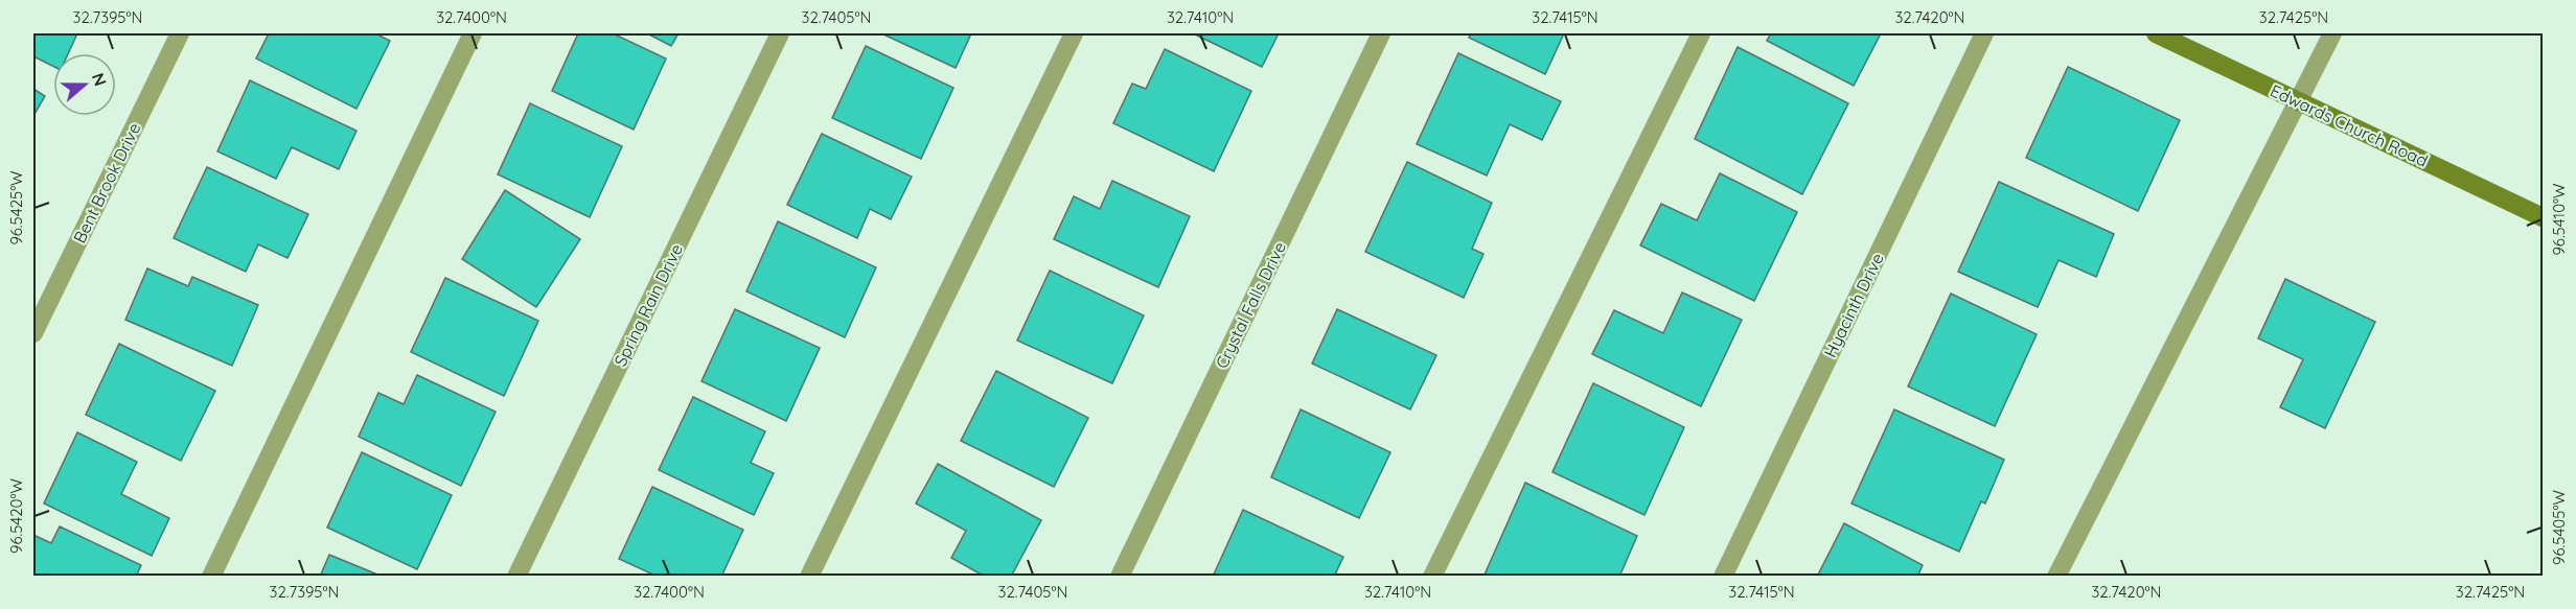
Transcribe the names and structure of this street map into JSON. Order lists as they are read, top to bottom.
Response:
{
  "streets": {
    "street": [
      "Edwards Church Road",
      "Bent Brook Drive",
      "Spring Rain Drive",
      "Crystal Falls Drive",
      "Hyacinth Drive"
    ]
  },
  "north": "right",
  "coordinates": [
    "32.7395°N",
    "32.7400°N",
    "32.7405°N",
    "32.7410°N",
    "32.7415°N",
    "32.7420°N",
    "32.7425°N",
    "96.5425°W",
    "96.5410°W",
    "96.5420°W",
    "96.5405°W"
  ]
}
